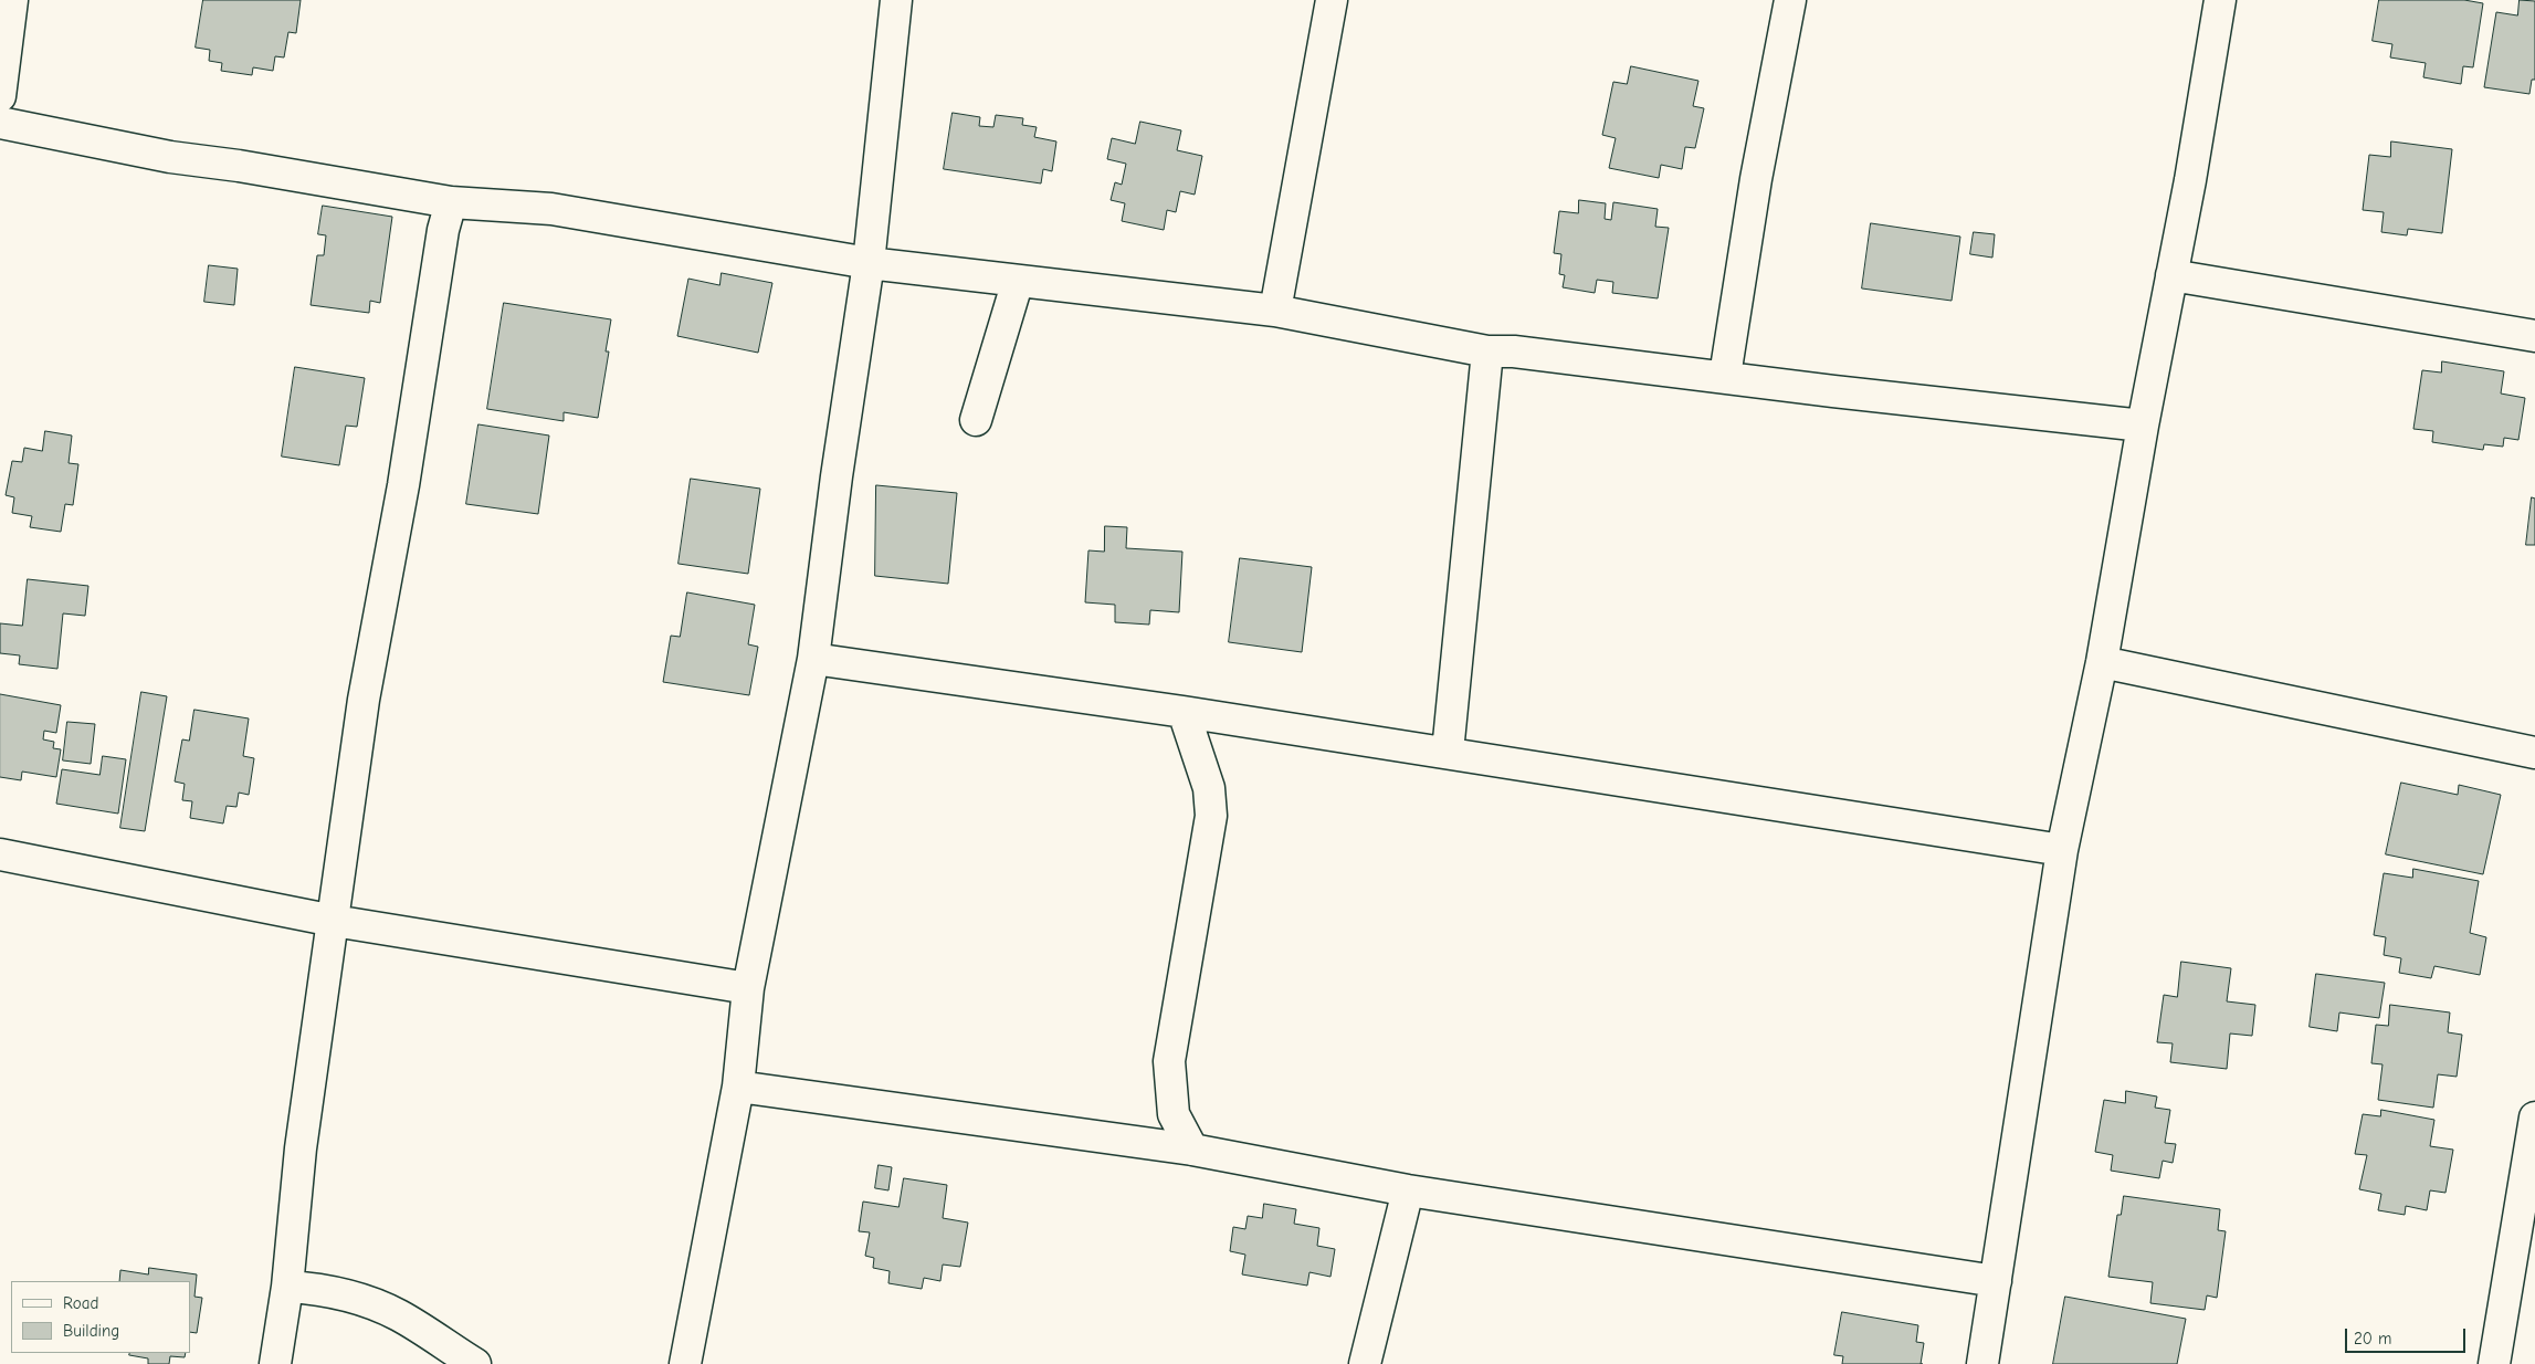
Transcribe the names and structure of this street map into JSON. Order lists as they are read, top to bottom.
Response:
{
  "legend": ["Road", "Building"],
  "scale_bar": "20 m"
}
